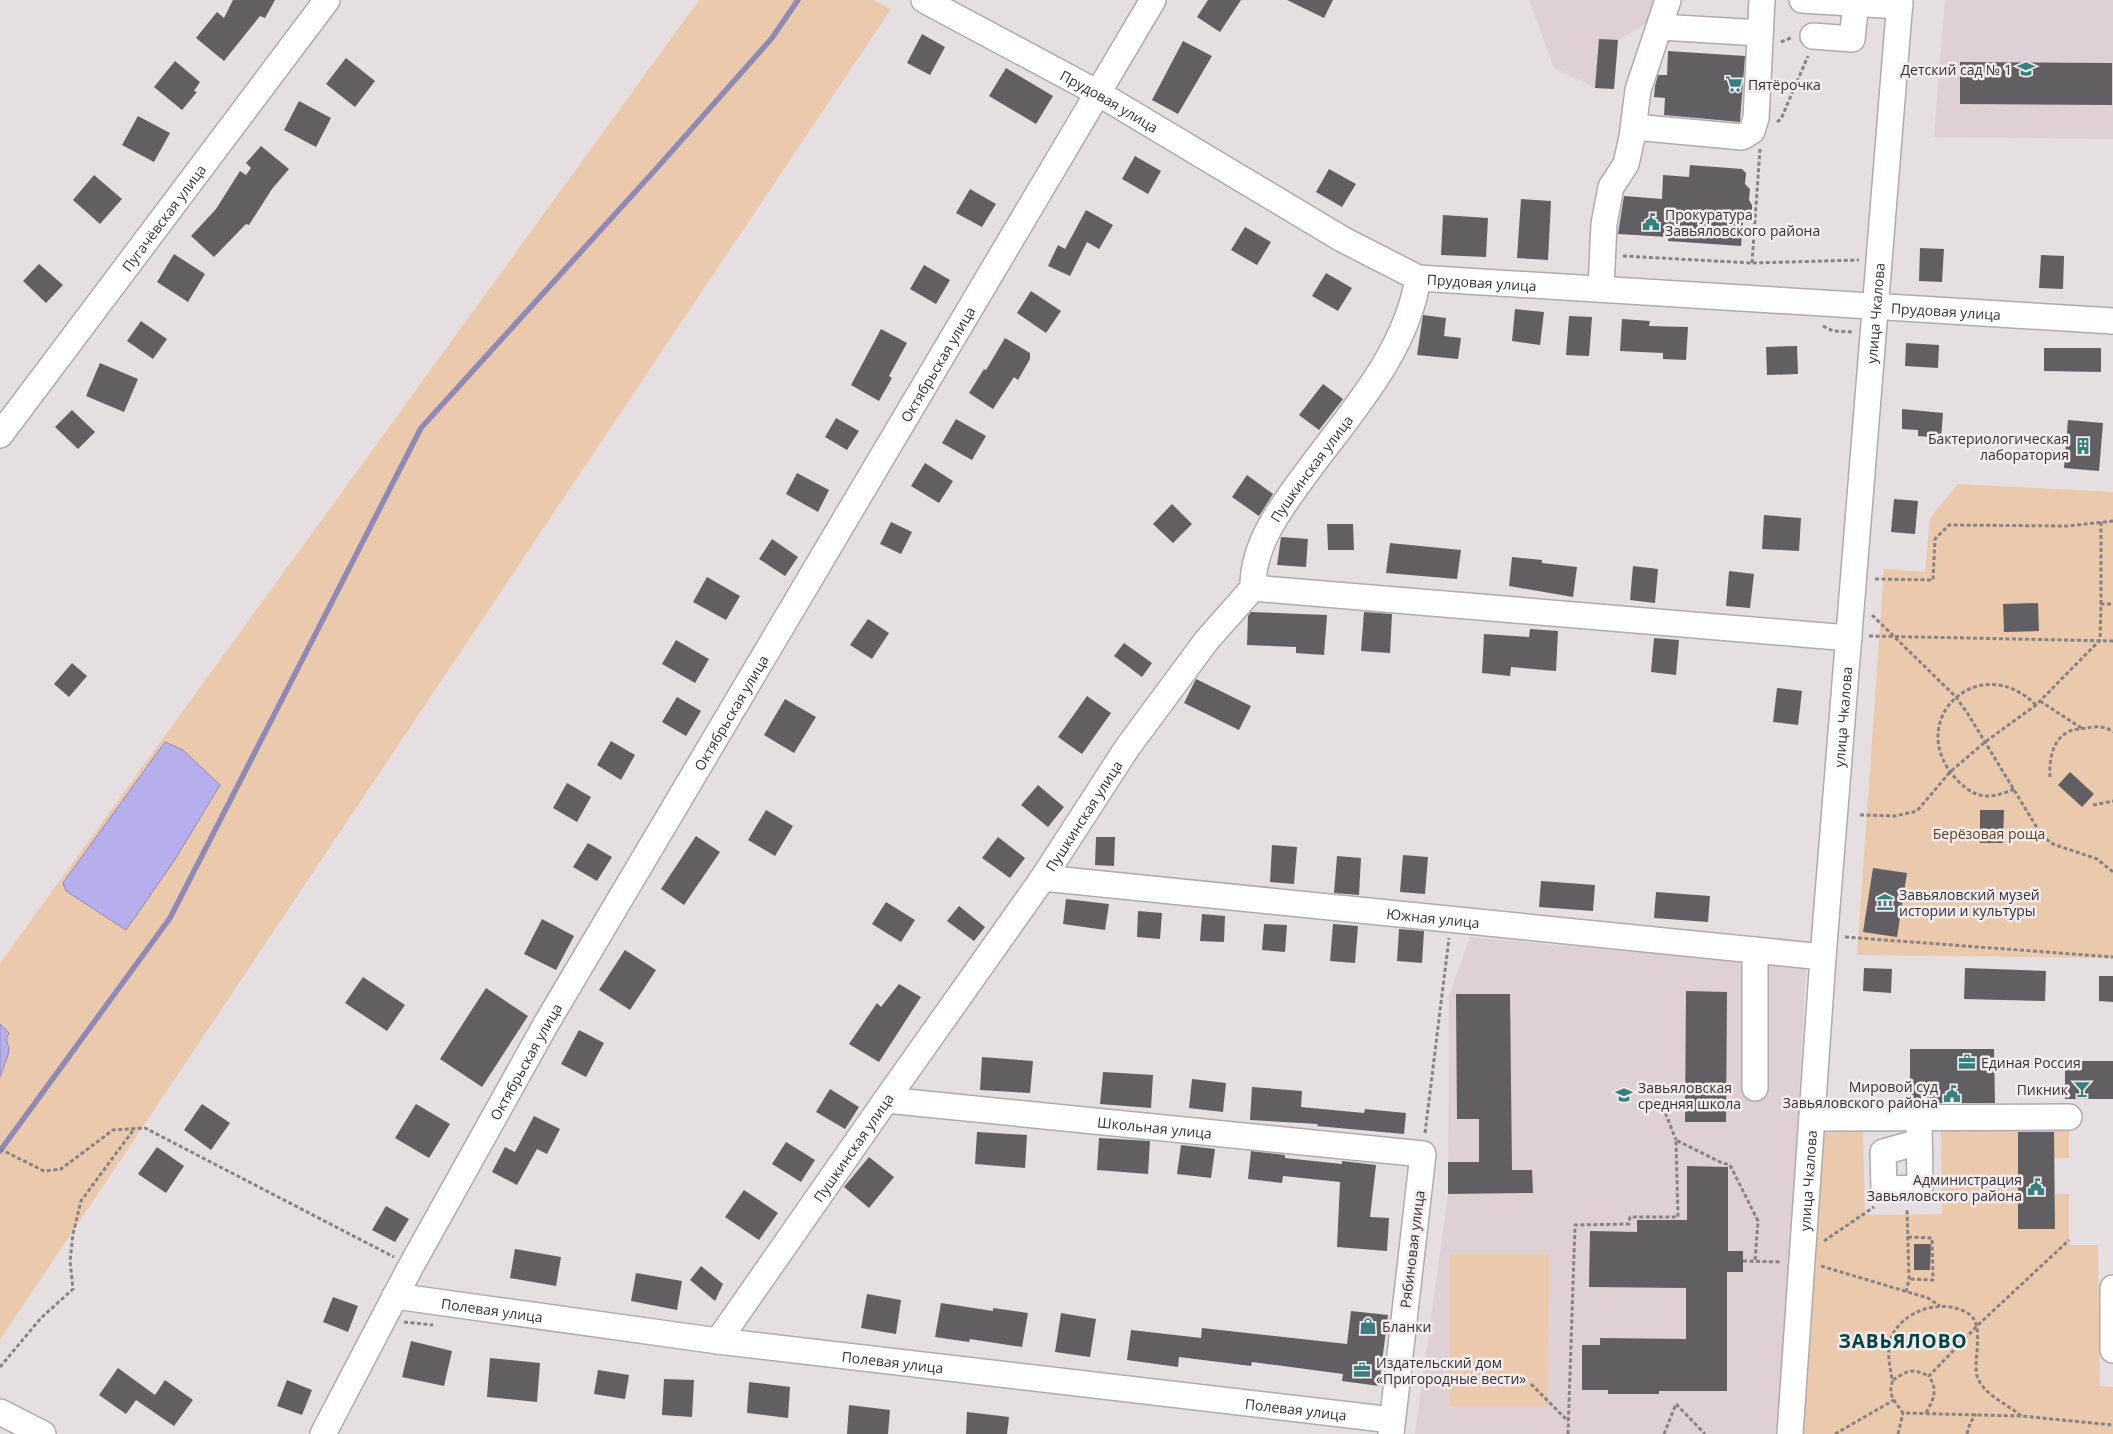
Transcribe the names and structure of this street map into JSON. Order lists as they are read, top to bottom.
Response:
{
  "streets": {
    "street": [
      "Прудовая улица",
      "Пугачёвская улица",
      "улица Чкалова",
      "Октябрьская улица",
      "Пушкинская улица",
      "Южная улица",
      "Школьная улица",
      "Рябиновая улица",
      "Полевая улица"
    ]
  },
  "crossings": [
    ["Прудовая улица", "улица Чкалова"],
    ["Прудовая улица", "Октябрьская улица"],
    ["Прудовая улица", "Пушкинская улица"],
    ["улица Чкалова", "Южная улица"],
    ["Октябрьская улица", "Полевая улица"],
    ["Пушкинская улица", "Южная улица"],
    ["Пушкинская улица", "Школьная улица"],
    ["Пушкинская улица", "Полевая улица"],
    ["Школьная улица", "Рябиновая улица"],
    ["Рябиновая улица", "Полевая улица"]
  ],
  "districts": ["ЗАВЬЯЛОВО"],
  "parks": ["Берёзовая роща"],
  "places": {
    "school or university": ["Детский сад № 1", "Завьяловская средняя школа"],
    "supermarket": ["Пятёрочка"],
    "public building": ["Прокуратура Завьяловского района", "Мировой суд Завьяловского района", "Администрация Завьяловского района"],
    "building": ["Бактериологическая лаборатория"],
    "museum": ["Завьяловский музей истории и культуры"],
    "office": ["Единая Россия", "Издательский дом «Пригородные вести»"],
    "bar": ["Пикник"],
    "shop": ["Бланки"]
  }
}
